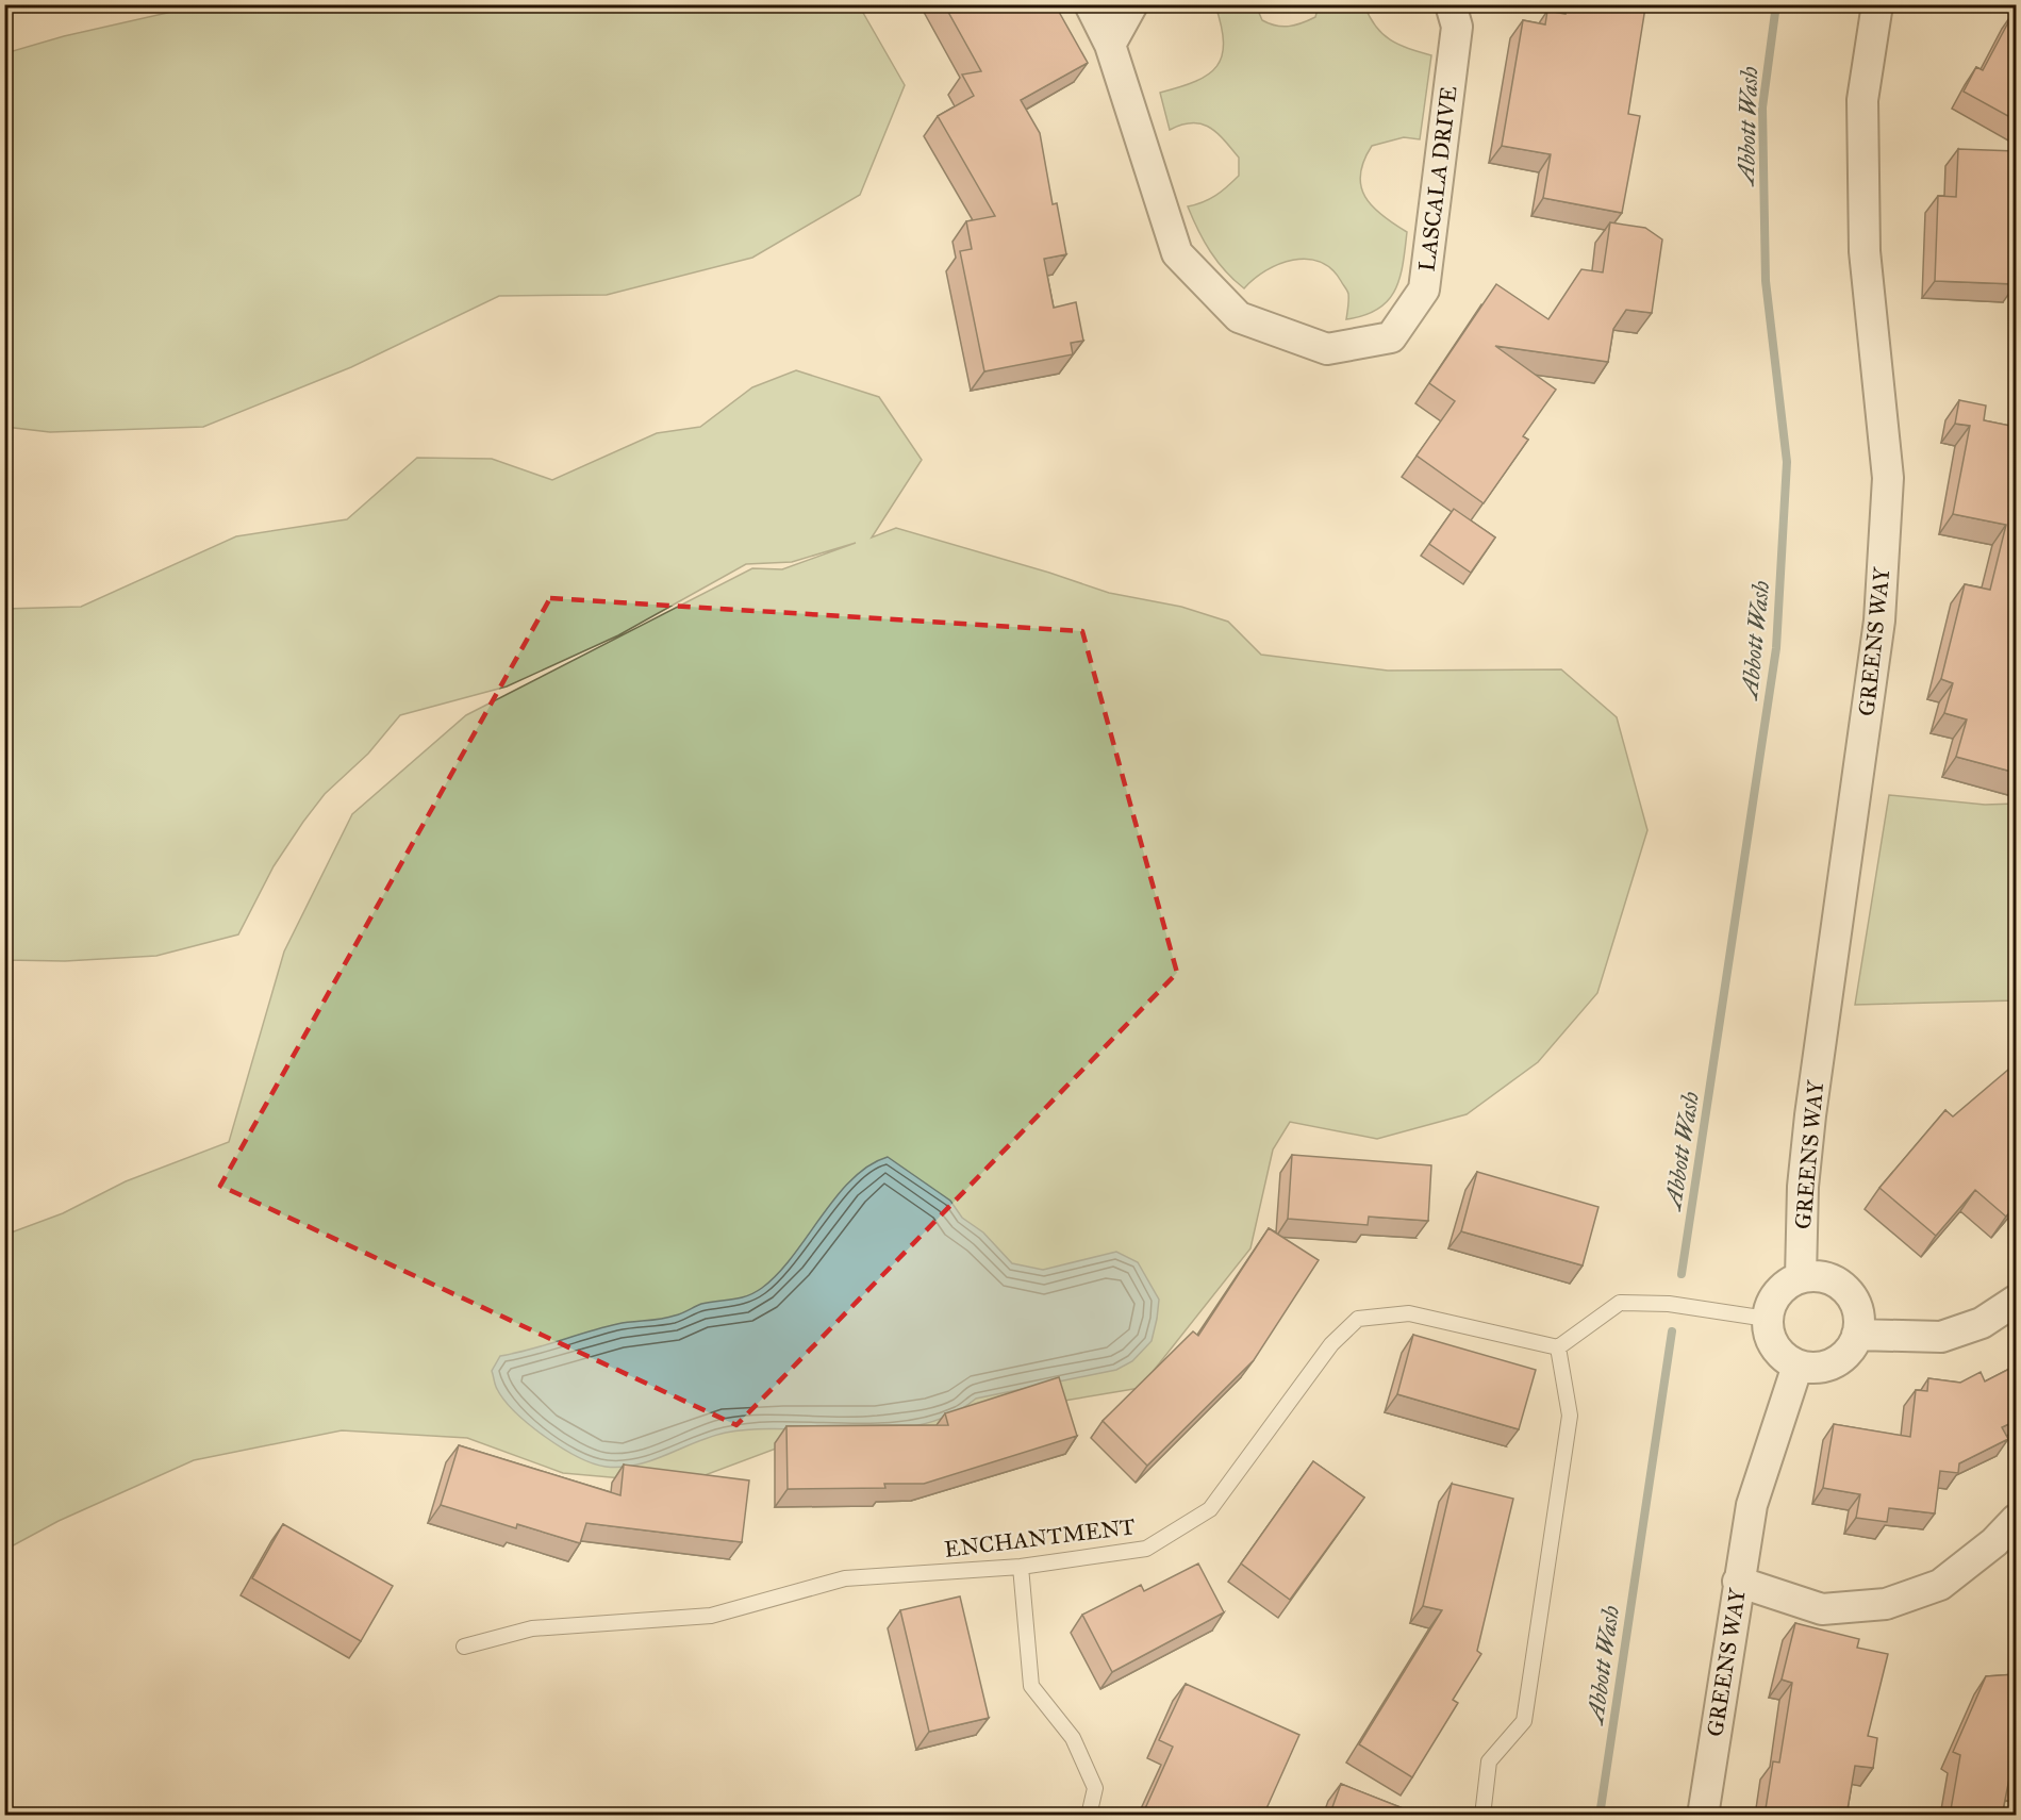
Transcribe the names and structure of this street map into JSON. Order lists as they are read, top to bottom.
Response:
{
  "streets": {
    "street": ["LASCALA DRIVE", "GREENS WAY"],
    "lane": ["ENCHANTMENT"]
  },
  "water": ["Abbott Wash"]
}
